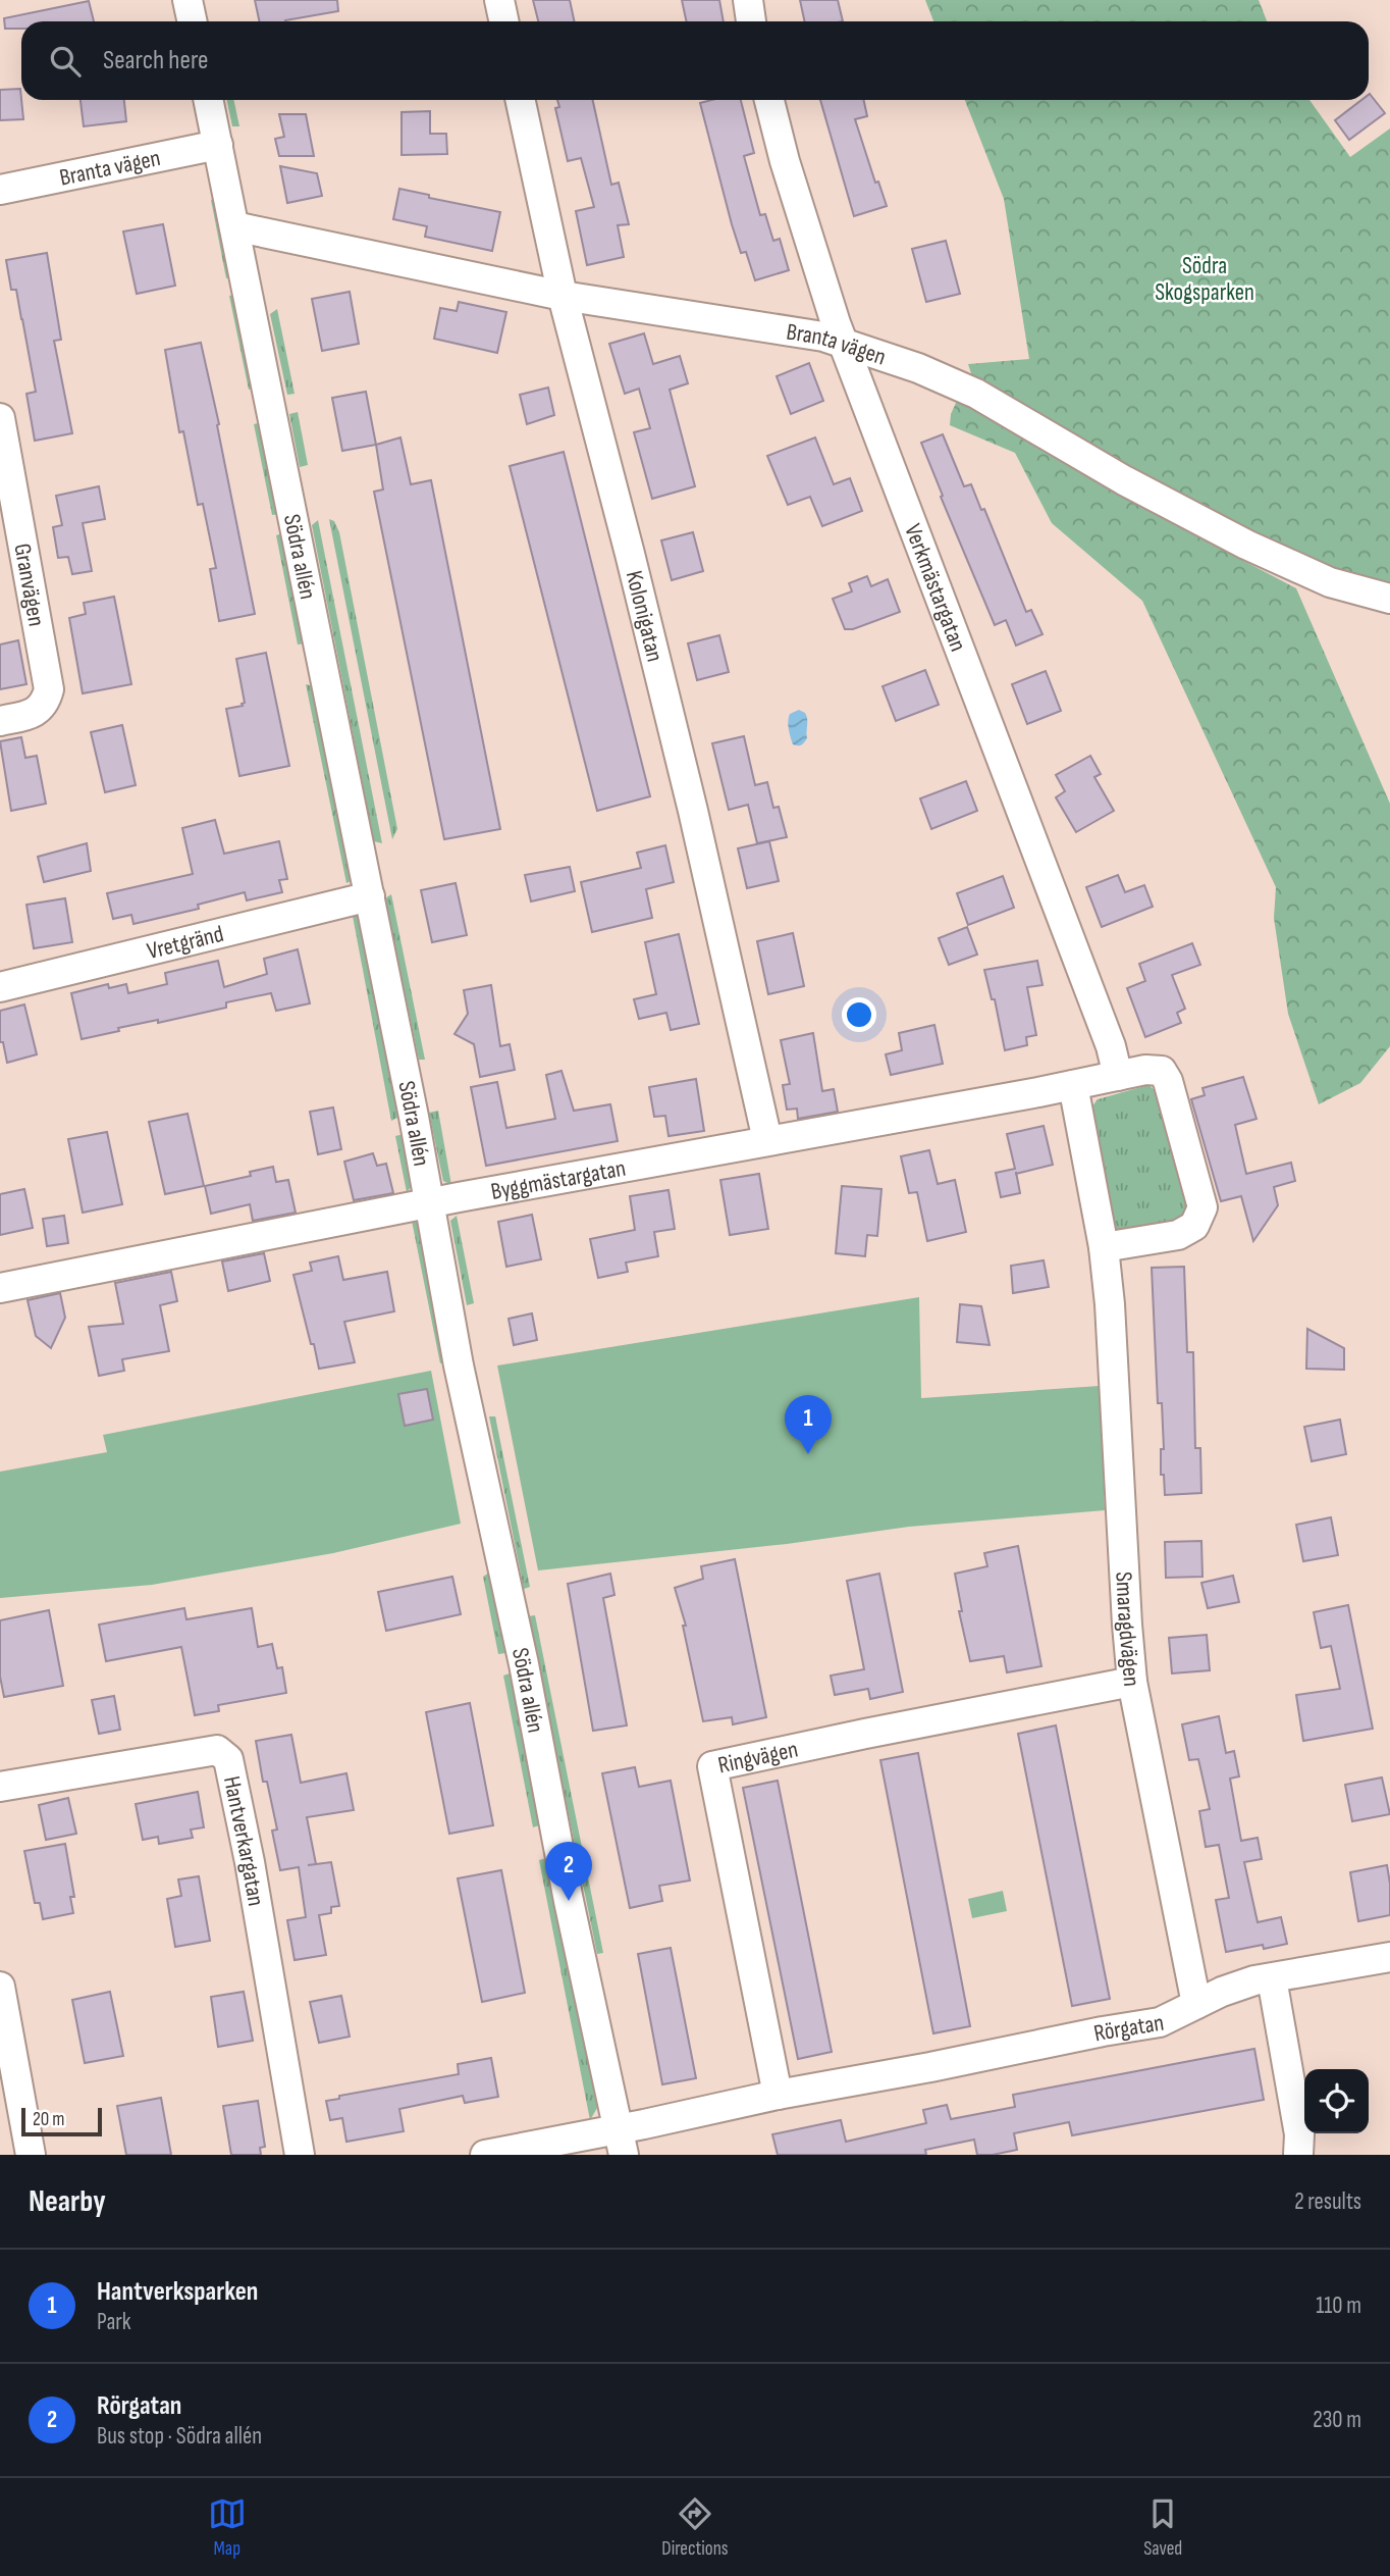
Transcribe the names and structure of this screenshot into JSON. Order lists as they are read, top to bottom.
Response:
{
  "streets": {
    "street": [
      "Branta vägen",
      "Södra allén",
      "Granvägen",
      "Verkmästargatan",
      "Kolonigatan",
      "Vretgränd",
      "Byggmästargatan",
      "Smaragdvägen",
      "Ringvägen",
      "Hantverkargatan",
      "Rörgatan"
    ]
  },
  "crossings": [
    ["Branta vägen", "Södra allén"],
    ["Branta vägen", "Verkmästargatan"],
    ["Branta vägen", "Kolonigatan"],
    ["Södra allén", "Vretgränd"],
    ["Södra allén", "Byggmästargatan"],
    ["Södra allén", "Rörgatan"],
    ["Verkmästargatan", "Byggmästargatan"],
    ["Kolonigatan", "Byggmästargatan"],
    ["Byggmästargatan", "Smaragdvägen"],
    ["Smaragdvägen", "Ringvägen"],
    ["Smaragdvägen", "Rörgatan"],
    ["Ringvägen", "Rörgatan"]
  ],
  "parks": ["Södra Skogsparken"],
  "scale_bar": "20 m",
  "page": {
    "search": "Search here",
    "pins": ["1", "2"],
    "scale": "20 m",
    "heading": ["Nearby", "2 results"],
    "list": [
      {
        "mark": "1",
        "name": "Hantverksparken",
        "note": "Park",
        "value": "110 m"
      },
      {
        "mark": "2",
        "name": "Rörgatan",
        "note": "Bus stop · Södra allén",
        "value": "230 m"
      }
    ],
    "nav": ["Map", "Directions", "Saved"]
  }
}
